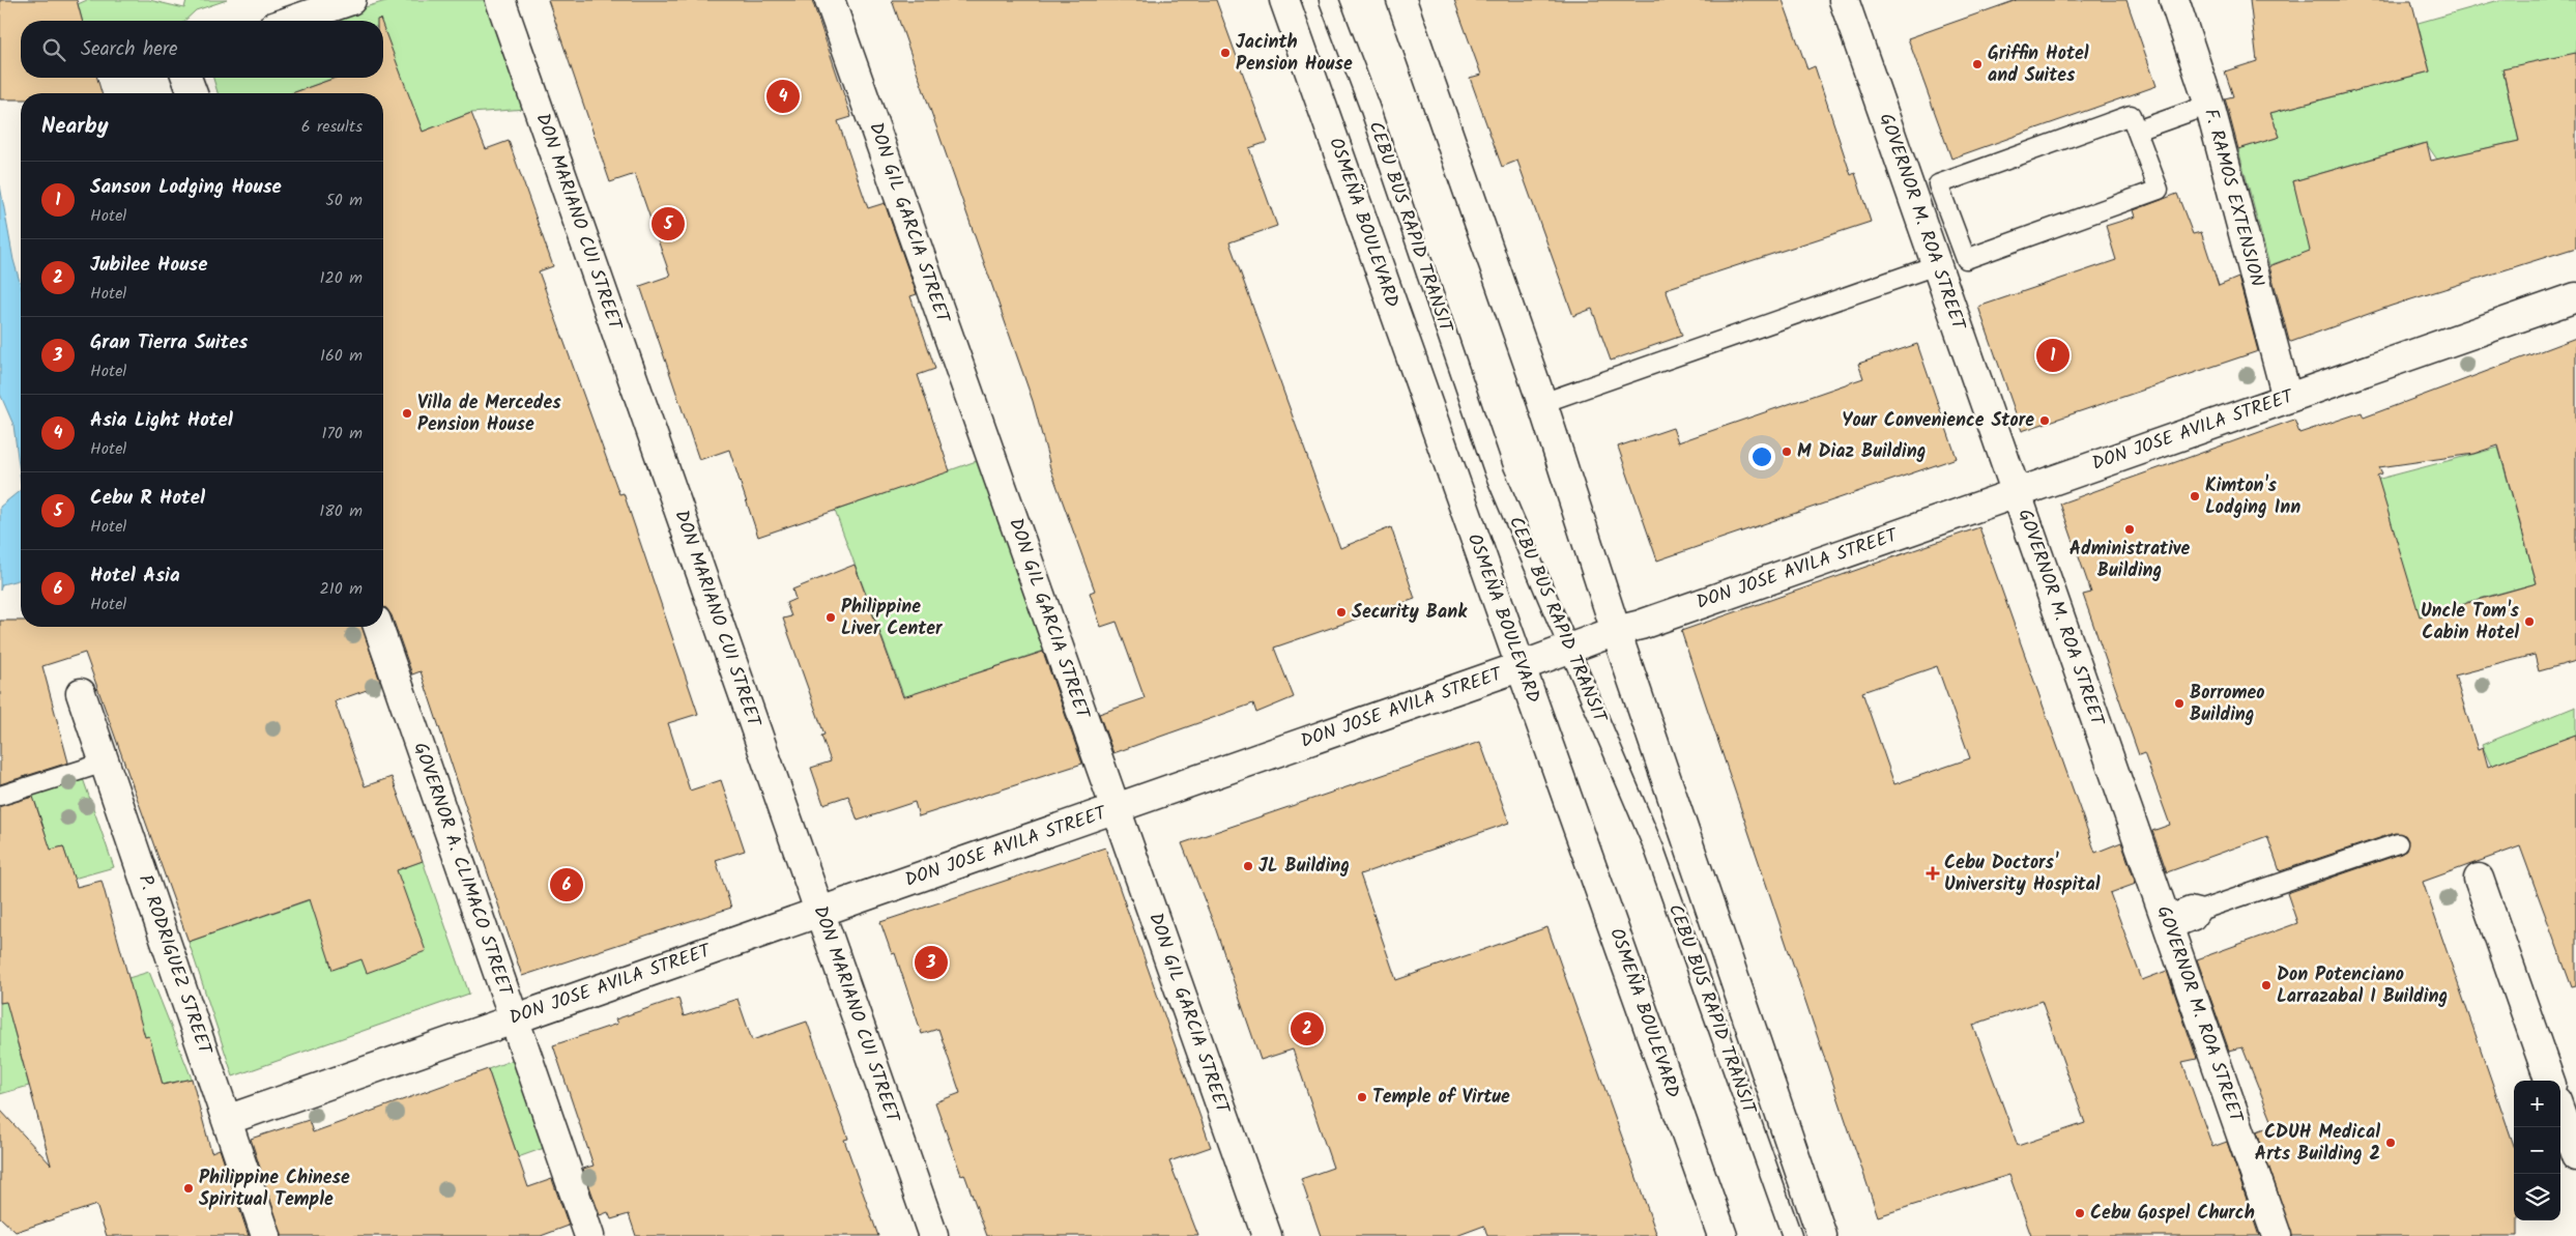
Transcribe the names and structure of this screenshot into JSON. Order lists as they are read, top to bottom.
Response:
{
  "streets": {
    "street": [
      "F. RAMOS EXTENSION",
      "DON MARIANO CUI STREET",
      "GOVERNOR M. ROA STREET",
      "DON GIL GARCIA STREET",
      "OSMEÑA BOULEVARD",
      "DON JOSE AVILA STREET",
      "GOVERNOR A. CLIMACO STREET",
      "P. RODRIGUEZ STREET"
    ],
    "lane": ["CEBU BUS RAPID TRANSIT"]
  },
  "crossings": [
    ["F. RAMOS EXTENSION", "DON JOSE AVILA STREET"],
    ["DON MARIANO CUI STREET", "DON JOSE AVILA STREET"],
    ["GOVERNOR M. ROA STREET", "DON JOSE AVILA STREET"],
    ["DON GIL GARCIA STREET", "DON JOSE AVILA STREET"],
    ["OSMEÑA BOULEVARD", "DON JOSE AVILA STREET"],
    ["CEBU BUS RAPID TRANSIT", "DON JOSE AVILA STREET"],
    ["DON JOSE AVILA STREET", "GOVERNOR A. CLIMACO STREET"],
    ["DON JOSE AVILA STREET", "P. RODRIGUEZ STREET"]
  ],
  "places": {
    "other": [
      "Jacinth Pension House",
      "Griffin Hotel and Suites",
      "Villa de Mercedes Pension House",
      "Your Convenience Store",
      "M Diaz Building",
      "Kimton's Lodging Inn",
      "Administrative Building",
      "Security Bank",
      "Philippine Liver Center",
      "Uncle Tom's Cabin Hotel",
      "Borromeo Building",
      "JL Building",
      "Don Potenciano Larrazabal I Building",
      "Temple of Virtue",
      "CDUH Medical Arts Building 2",
      "Philippine Chinese Spiritual Temple",
      "Cebu Gospel Church"
    ],
    "health": ["Cebu Doctors' University Hospital"]
  },
  "page": {
    "search": "Search here",
    "pins": [
      "4",
      "5",
      "1",
      "6",
      "3",
      "2"
    ],
    "heading": ["Nearby", "6 results"],
    "list": [
      {
        "mark": "1",
        "name": "Sanson Lodging House",
        "note": "Hotel",
        "value": "50 m"
      },
      {
        "mark": "2",
        "name": "Jubilee House",
        "note": "Hotel",
        "value": "120 m"
      },
      {
        "mark": "3",
        "name": "Gran Tierra Suites",
        "note": "Hotel",
        "value": "160 m"
      },
      {
        "mark": "4",
        "name": "Asia Light Hotel",
        "note": "Hotel",
        "value": "170 m"
      },
      {
        "mark": "5",
        "name": "Cebu R Hotel",
        "note": "Hotel",
        "value": "180 m"
      },
      {
        "mark": "6",
        "name": "Hotel Asia",
        "note": "Hotel",
        "value": "210 m"
      }
    ],
    "map_buttons": ["+", "−"]
  }
}
